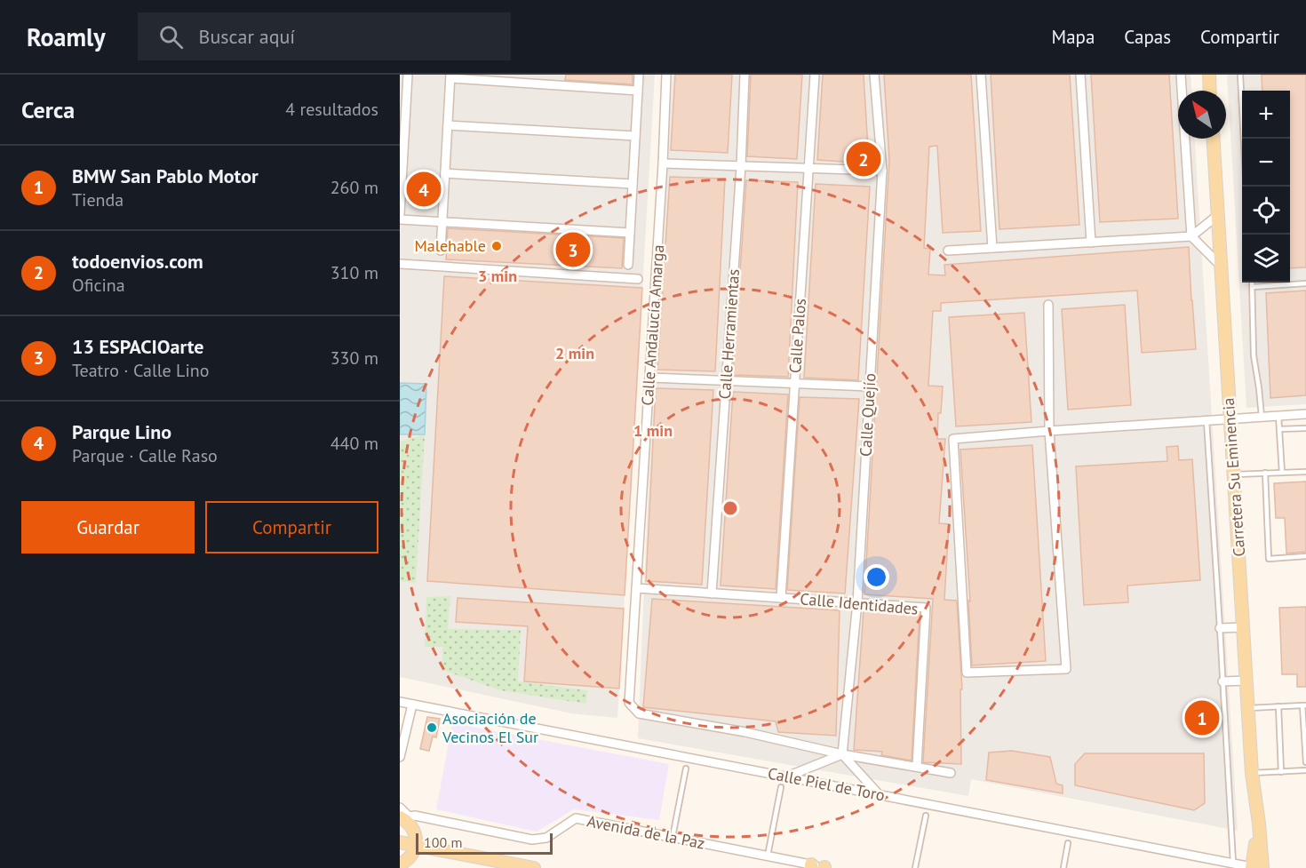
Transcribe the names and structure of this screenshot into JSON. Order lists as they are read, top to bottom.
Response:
{
  "streets": {
    "main road": ["Carretera Su Eminencia"],
    "street": [
      "Calle Andalucía Amarga",
      "Calle Herramientas",
      "Calle Palos",
      "Calle Quejío",
      "Calle Identidades",
      "Calle Piel de Toro",
      "Avenida de la Paz"
    ]
  },
  "crossings": [
    ["Calle Andalucía Amarga", "Calle Identidades"],
    ["Calle Andalucía Amarga", "Calle Piel de Toro"],
    ["Calle Herramientas", "Calle Identidades"],
    ["Calle Palos", "Calle Identidades"],
    ["Calle Quejío", "Calle Identidades"],
    ["Calle Quejío", "Calle Piel de Toro"],
    ["Carretera Su Eminencia", "Calle Piel de Toro"],
    ["Calle Identidades", "Calle Piel de Toro"]
  ],
  "places": ["Malehable", "Asociación de Vecinos El Sur"],
  "scale_bar": "100 m",
  "north": "top left",
  "page": {
    "header": "Roamly",
    "search": "Buscar aquí",
    "nav": ["Mapa", "Capas", "Compartir"],
    "heading": ["Cerca", "4 resultados"],
    "map_buttons": ["+", "−"],
    "pins": [
      "2",
      "4",
      "3",
      "1"
    ],
    "list": [
      {
        "mark": "1",
        "name": "BMW San Pablo Motor",
        "note": "Tienda",
        "value": "260 m"
      },
      {
        "mark": "2",
        "name": "todoenvios.com",
        "note": "Oficina",
        "value": "310 m"
      },
      {
        "mark": "3",
        "name": "13 ESPACIOarte",
        "note": "Teatro · Calle Lino",
        "value": "330 m"
      },
      {
        "mark": "4",
        "name": "Parque Lino",
        "note": "Parque · Calle Raso",
        "value": "440 m"
      }
    ],
    "buttons": ["Guardar", "Compartir"],
    "scale": "100 m"
  },
  "rings": ["3 min", "2 min", "1 min"]
}
